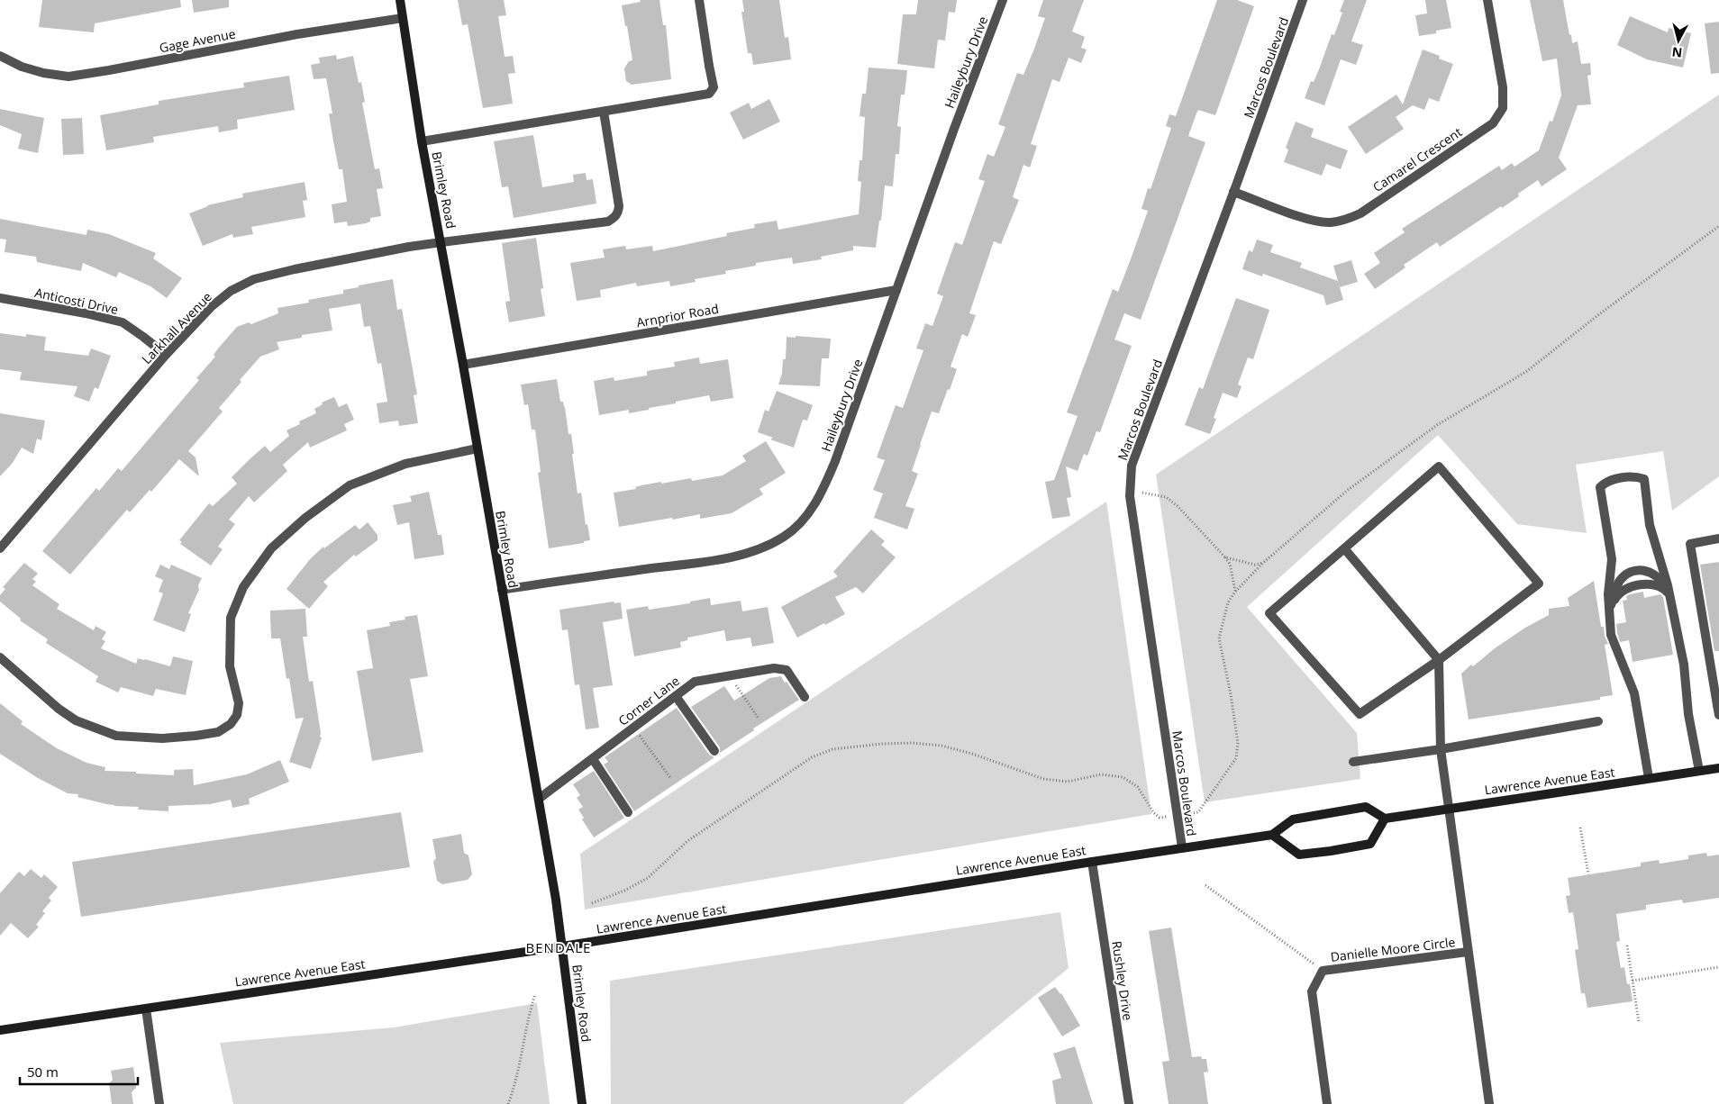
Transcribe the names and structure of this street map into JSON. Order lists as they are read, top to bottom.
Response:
{
  "streets": {
    "main road": ["Brimley Road", "Lawrence Avenue East"],
    "street": [
      "Gage Avenue",
      "Haileybury Drive",
      "Marcos Boulevard",
      "Camarel Crescent",
      "Anticosti Drive",
      "Arnprior Road",
      "Larkhall Avenue",
      "Corner Lane",
      "Danielle Moore Circle",
      "Rushley Drive"
    ]
  },
  "crossings": [
    ["Gage Avenue", "Brimley Road"],
    ["Haileybury Drive", "Brimley Road"],
    ["Haileybury Drive", "Arnprior Road"],
    ["Marcos Boulevard", "Camarel Crescent"],
    ["Marcos Boulevard", "Lawrence Avenue East"],
    ["Brimley Road", "Arnprior Road"],
    ["Brimley Road", "Larkhall Avenue"],
    ["Brimley Road", "Corner Lane"],
    ["Brimley Road", "Lawrence Avenue East"],
    ["Anticosti Drive", "Larkhall Avenue"],
    ["Lawrence Avenue East", "Danielle Moore Circle"],
    ["Lawrence Avenue East", "Rushley Drive"]
  ],
  "districts": ["BENDALE"],
  "scale_bar": "50 m",
  "north": "bottom"
}
